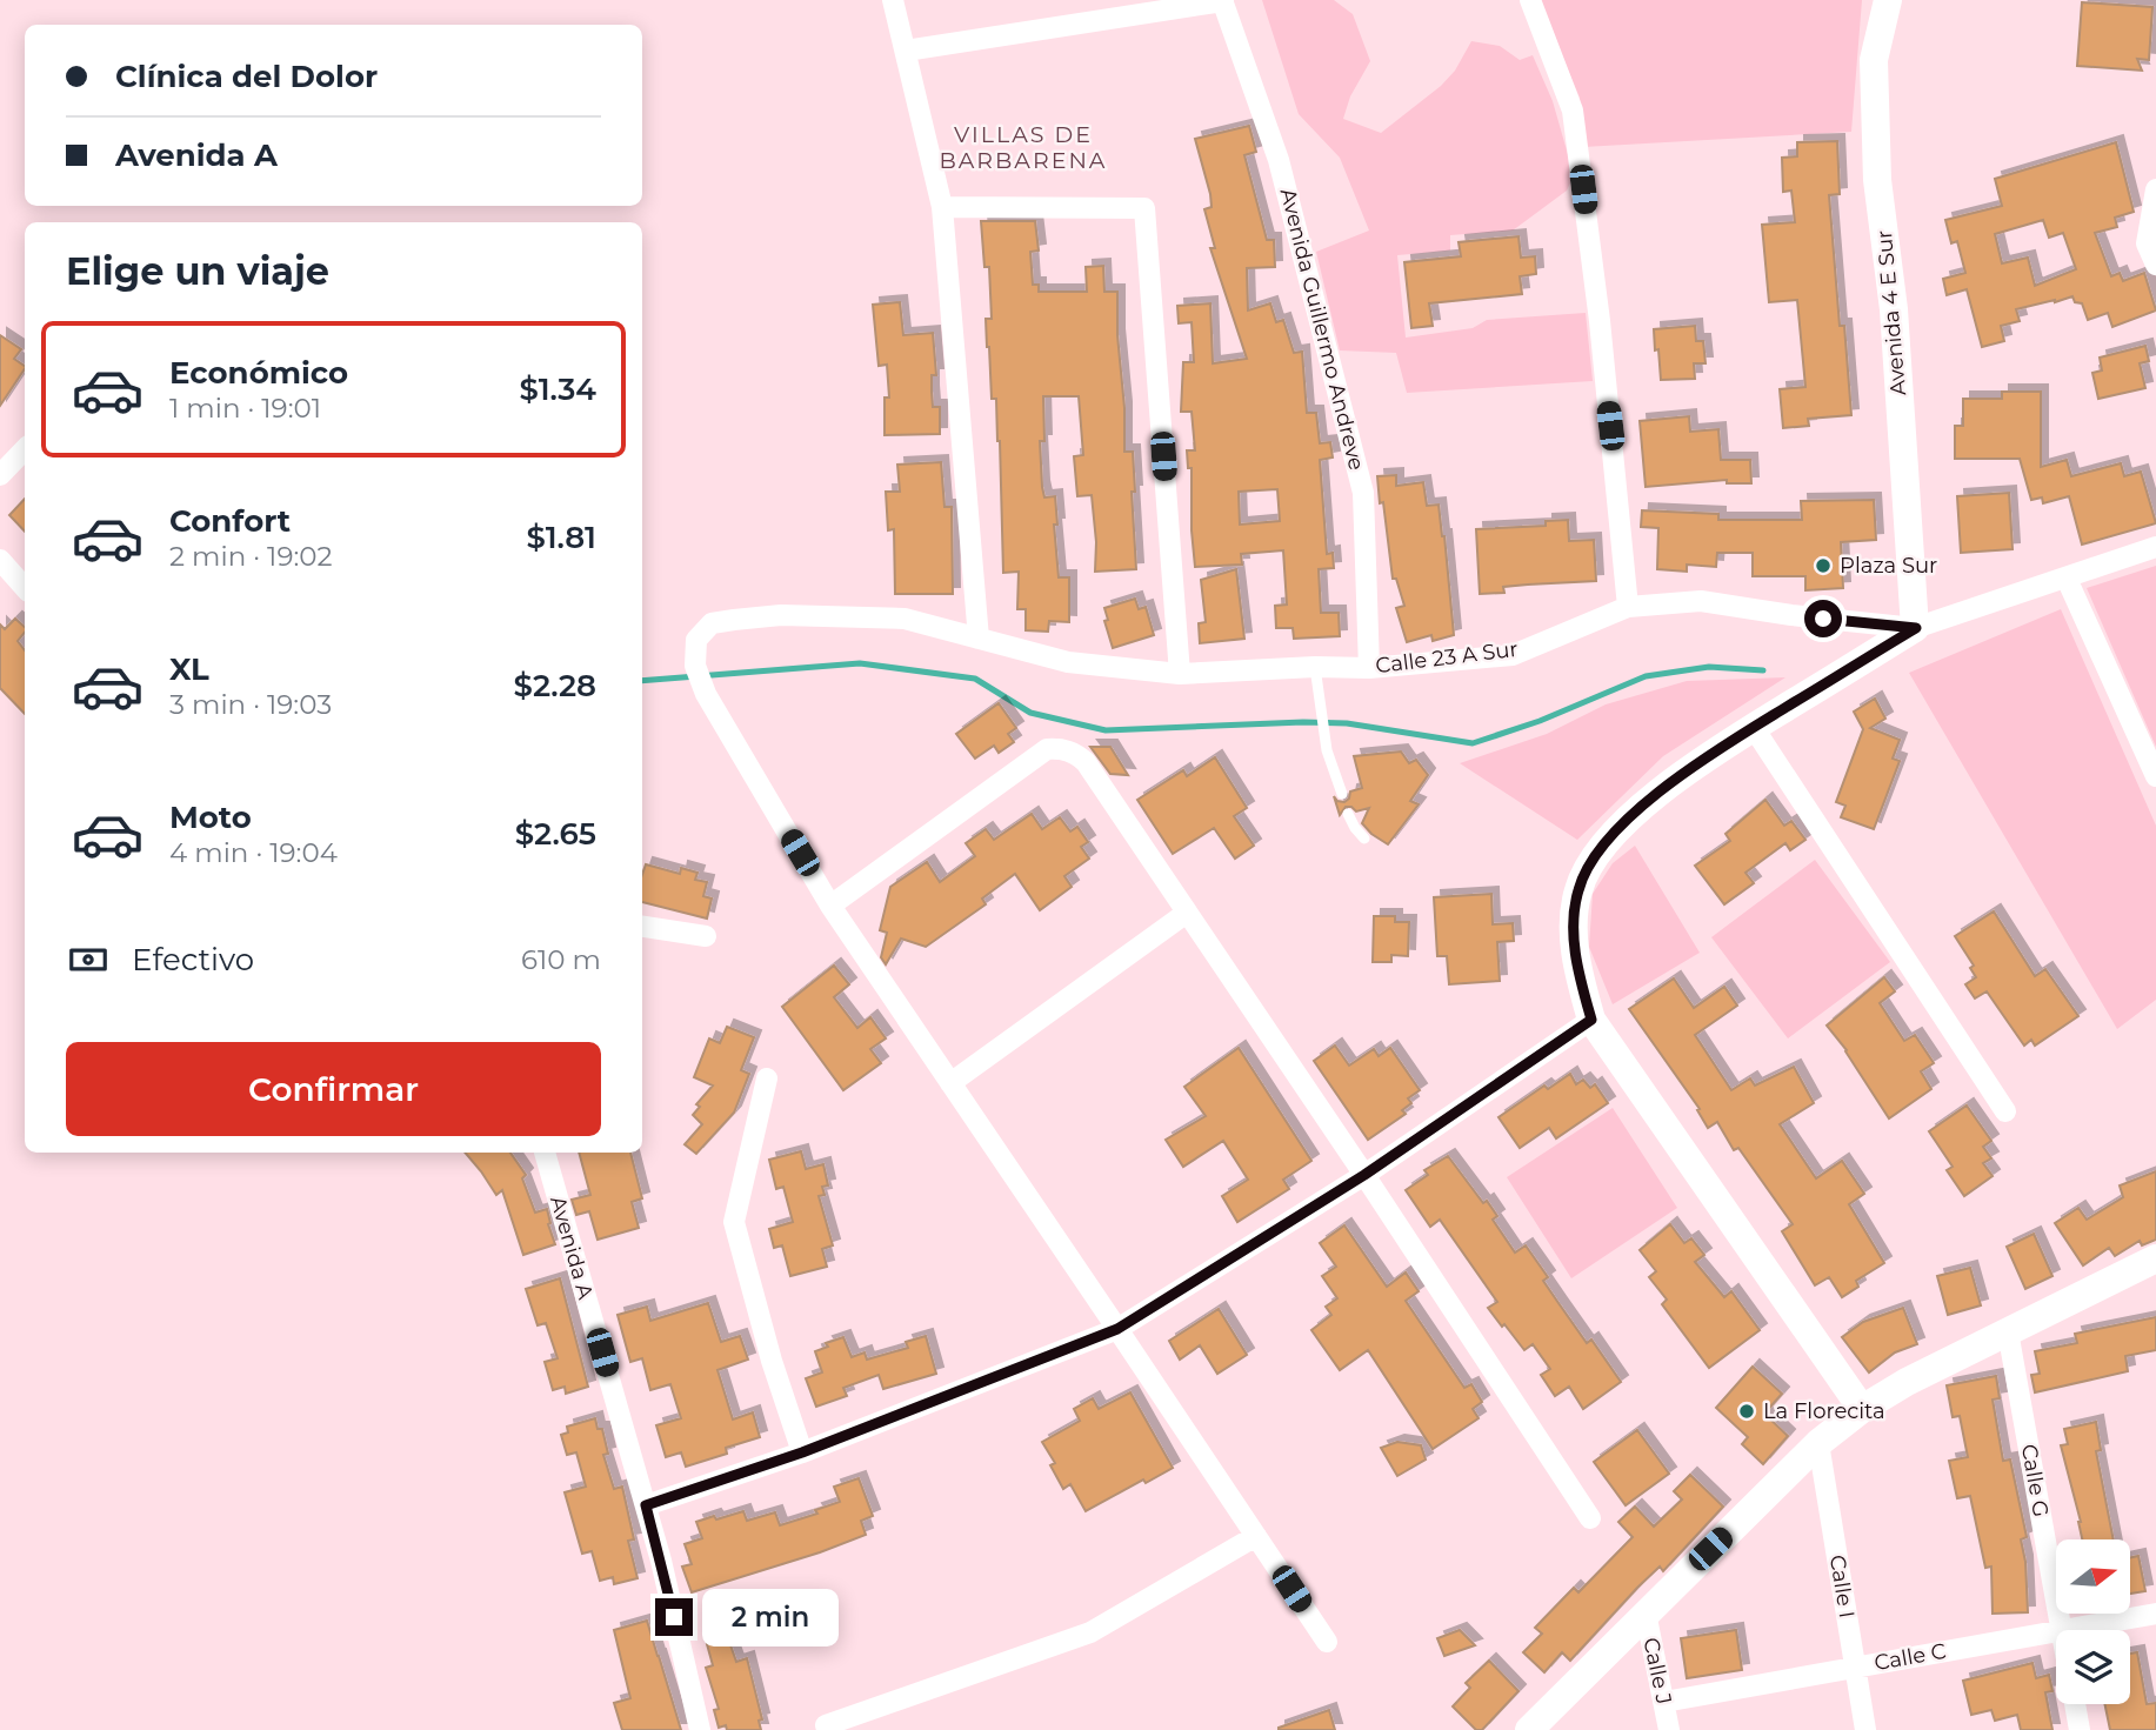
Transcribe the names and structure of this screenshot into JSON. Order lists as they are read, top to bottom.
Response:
{
  "streets": {
    "street": [
      "Avenida 4 E Sur",
      "Avenida Guillermo Andreve",
      "Calle 23 A Sur",
      "Avenida A",
      "Calle G",
      "Calle I",
      "Calle C",
      "Calle J"
    ]
  },
  "crossings": [
    ["Avenida 4 E Sur", "Calle 23 A Sur"],
    ["Avenida Guillermo Andreve", "Calle 23 A Sur"],
    ["Calle I", "Calle C"],
    ["Calle C", "Calle J"]
  ],
  "districts": ["VILLAS DE BARBARENA"],
  "places": ["Plaza Sur", "La Florecita"],
  "north": "right",
  "page": {
    "banner": ["Clínica del Dolor", "Avenida A"],
    "heading": "Elige un viaje",
    "list": [
      {
        "name": "Económico",
        "note": "1 min · 19:01",
        "value": "$1.34"
      },
      {
        "name": "Confort",
        "note": "2 min · 19:02",
        "value": "$1.81"
      },
      {
        "name": "XL",
        "note": "3 min · 19:03",
        "value": "$2.28"
      },
      {
        "name": "Moto",
        "note": "4 min · 19:04",
        "value": "$2.65"
      }
    ],
    "pay": ["Efectivo", "610 m"],
    "buttons": "Confirmar",
    "bubble": "2 min"
  }
}
